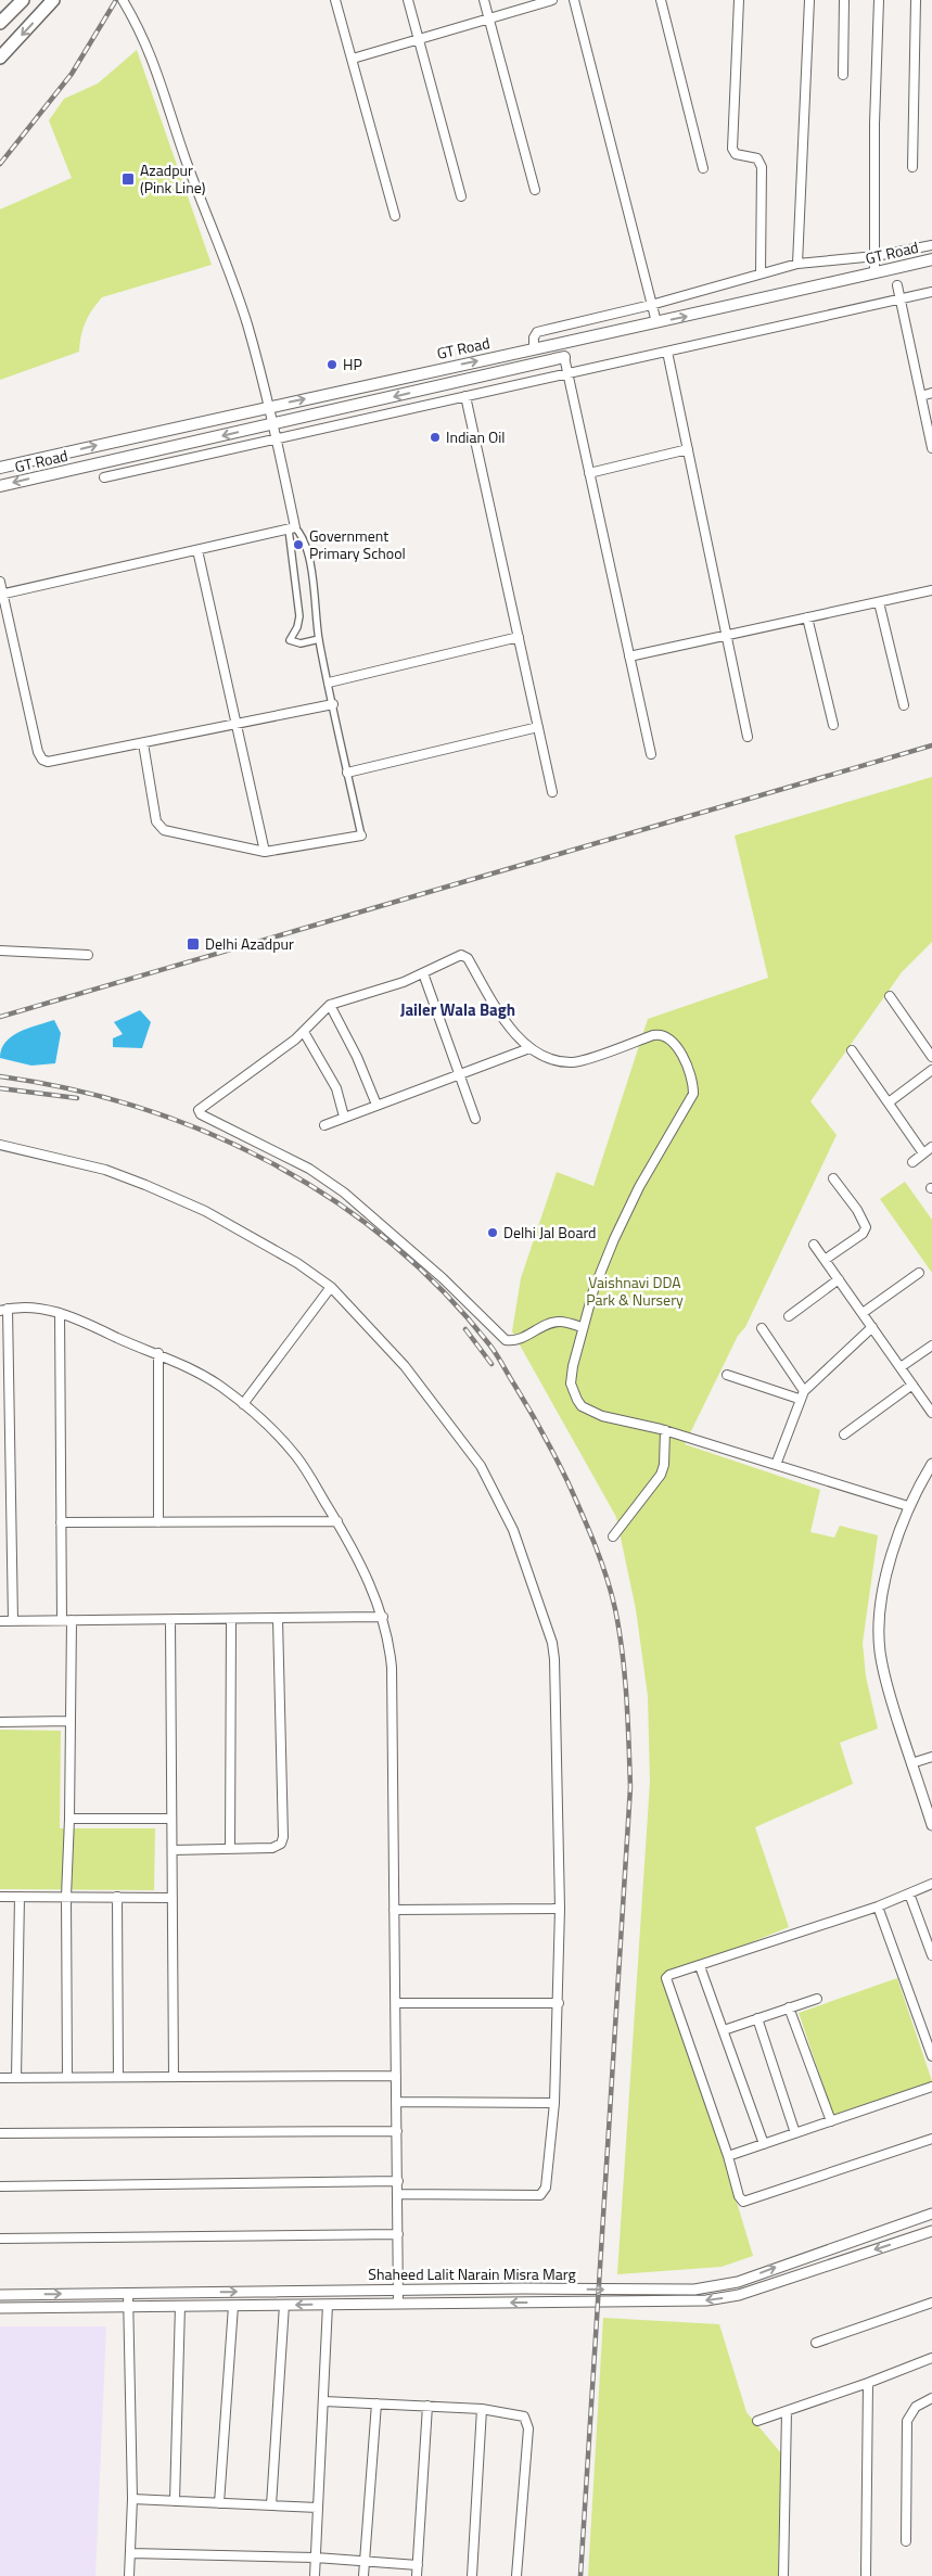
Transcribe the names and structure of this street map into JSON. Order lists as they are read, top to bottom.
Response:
{
  "streets": {
    "main road": ["GT Road"],
    "street": ["Shaheed Lalit Narain Misra Marg"]
  },
  "districts": ["Jailer Wala Bagh"],
  "parks": ["Vaishnavi DDA Park & Nursery"],
  "places": {
    "transit": ["Azadpur (Pink Line)", "Delhi Azadpur"],
    "other": [
      "HP",
      "Indian Oil",
      "Government Primary School",
      "Delhi Jal Board"
    ]
  }
}
